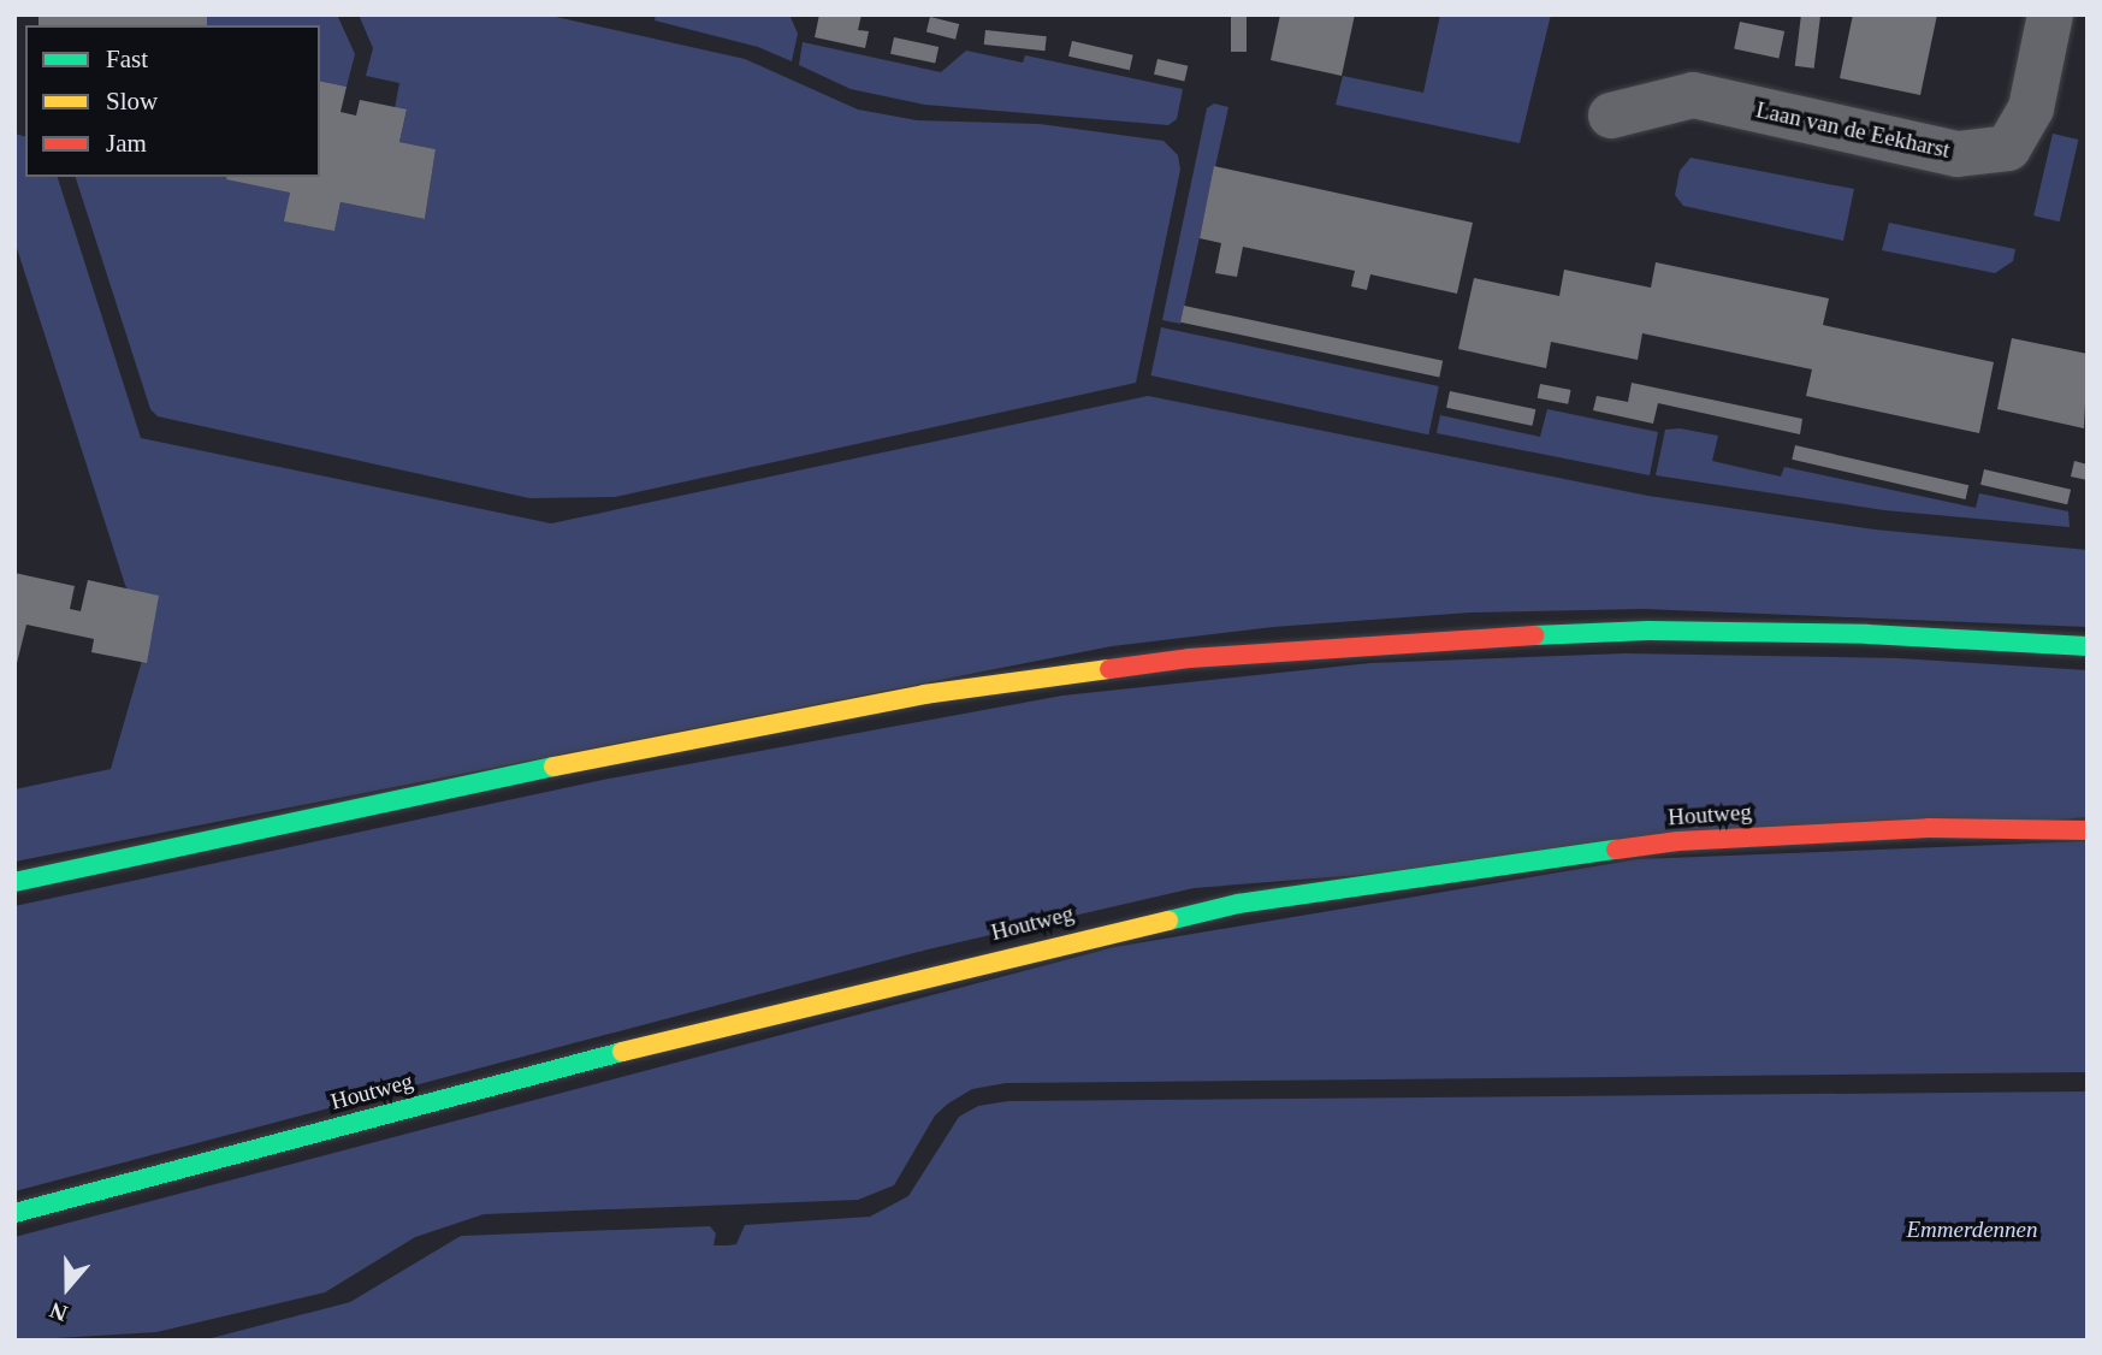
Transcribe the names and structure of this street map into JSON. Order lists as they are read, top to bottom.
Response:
{
  "streets": {
    "street": ["Laan van de Eekharst", "Houtweg"]
  },
  "parks": ["Emmerdennen"],
  "legend": ["Fast", "Slow", "Jam"],
  "north": "bottom"
}
